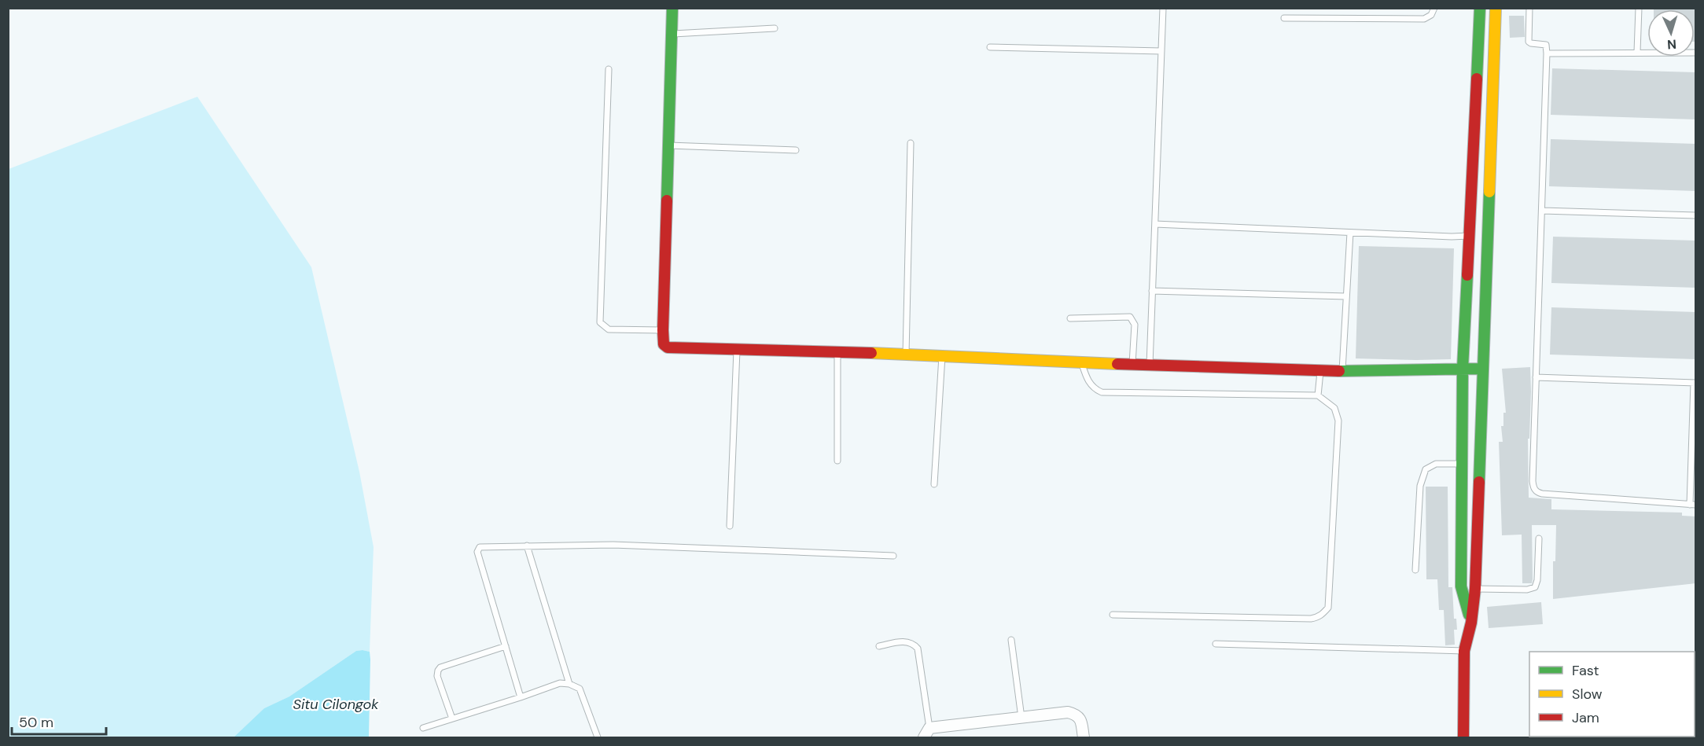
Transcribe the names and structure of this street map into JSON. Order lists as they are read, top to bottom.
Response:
{
  "water": ["Situ Cilongok"],
  "legend": ["Fast", "Slow", "Jam"],
  "scale_bar": "50 m",
  "north": "bottom"
}
